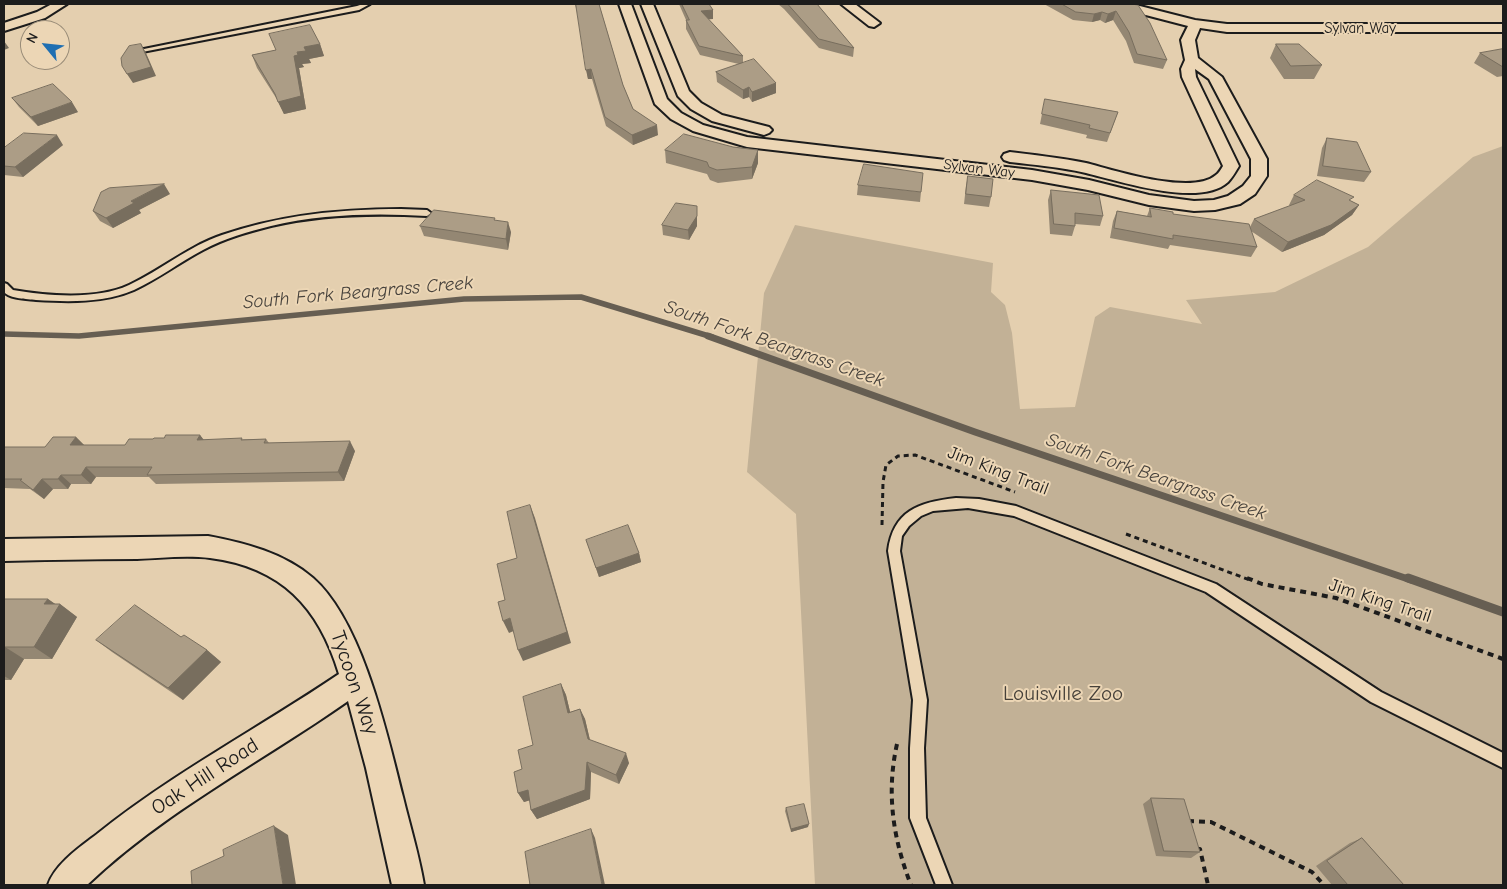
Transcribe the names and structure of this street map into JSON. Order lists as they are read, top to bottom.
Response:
{
  "streets": {
    "street": ["Sylvan Way", "Tycoon Way", "Oak Hill Road"],
    "path": ["Jim King Trail"]
  },
  "crossings": [
    ["Tycoon Way", "Oak Hill Road"]
  ],
  "water": ["South Fork Beargrass Creek"],
  "parks": ["Louisville Zoo"],
  "north": "top left"
}
